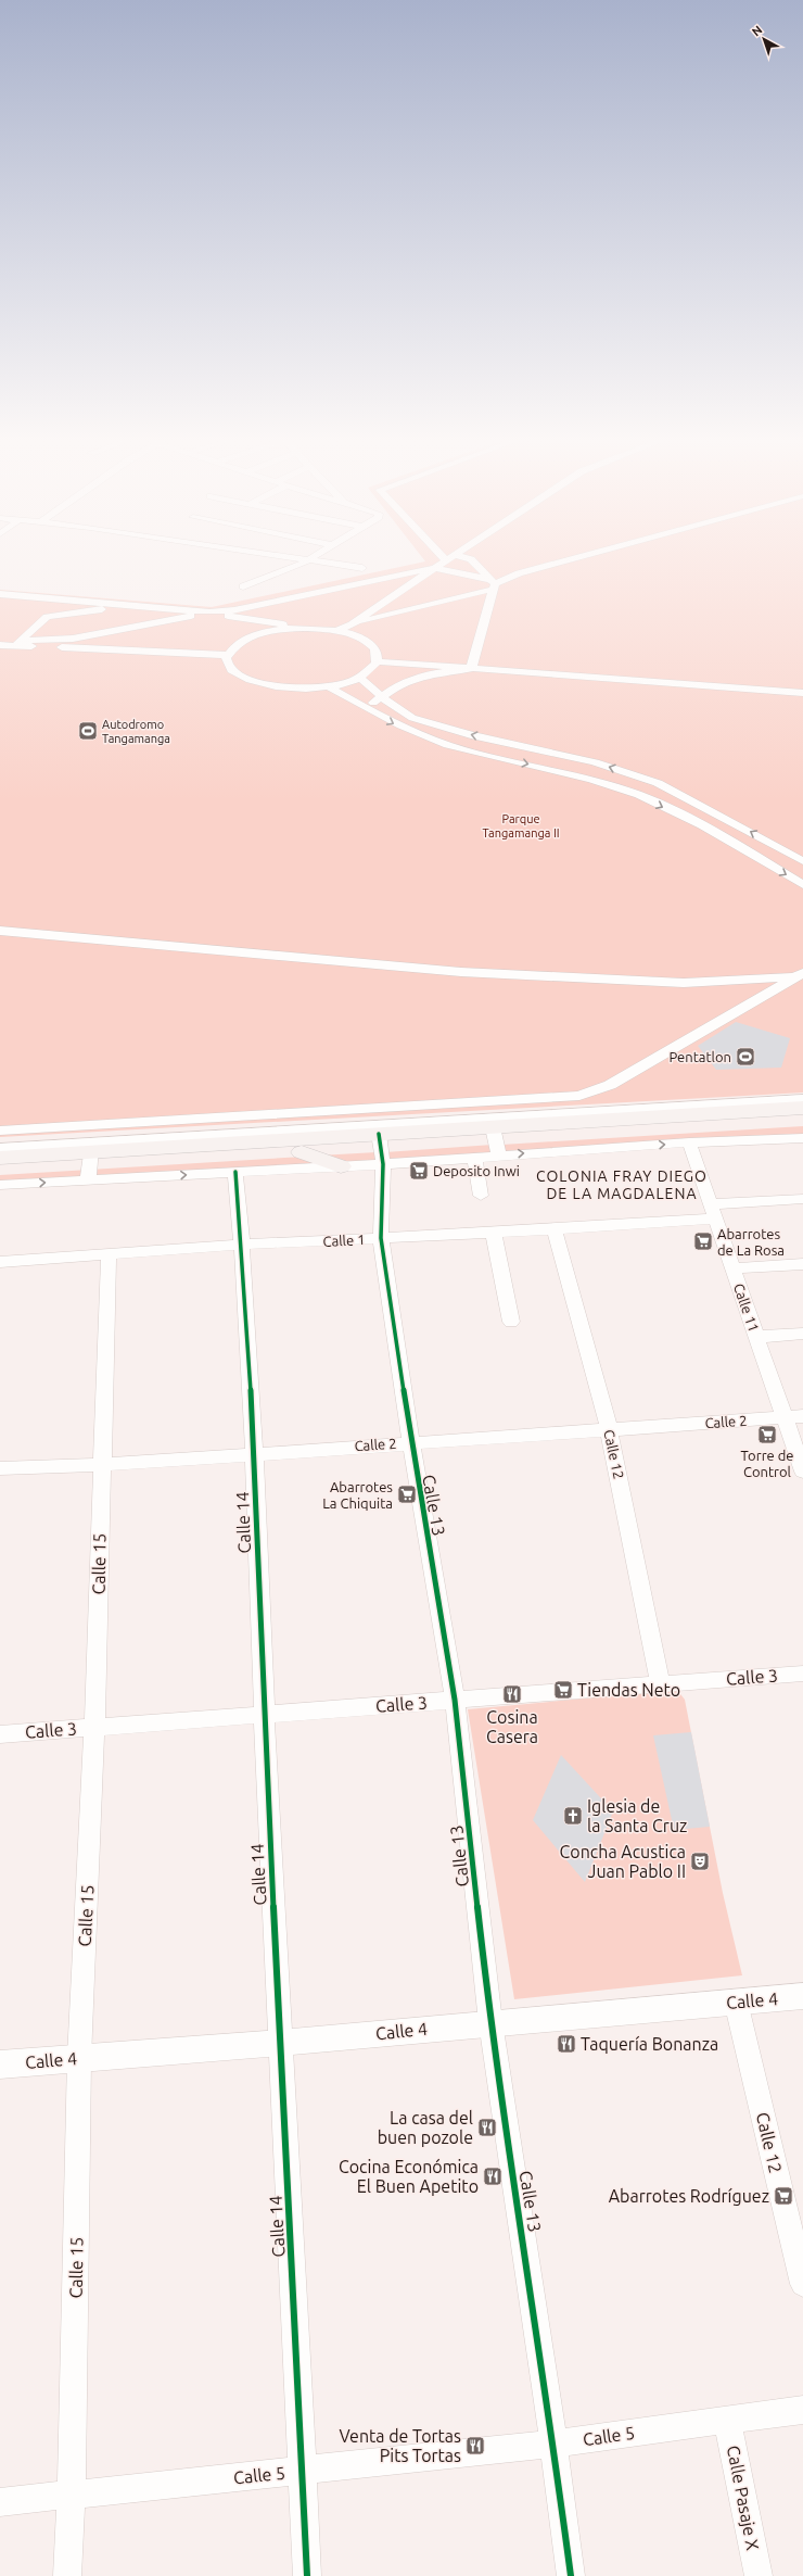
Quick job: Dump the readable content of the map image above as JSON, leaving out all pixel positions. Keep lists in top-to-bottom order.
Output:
{
  "streets": {
    "street": [
      "Calle 1",
      "Calle 11",
      "Calle 2",
      "Calle 12",
      "Calle 13",
      "Calle 14",
      "Calle 15",
      "Calle 3",
      "Calle 4",
      "Calle 5",
      "Calle Pasaje X"
    ]
  },
  "crossings": [
    ["Calle 1", "Calle 11"],
    ["Calle 1", "Calle 12"],
    ["Calle 1", "Calle 13"],
    ["Calle 1", "Calle 14"],
    ["Calle 1", "Calle 15"],
    ["Calle 11", "Calle 2"],
    ["Calle 2", "Calle 12"],
    ["Calle 2", "Calle 13"],
    ["Calle 2", "Calle 14"],
    ["Calle 2", "Calle 15"],
    ["Calle 12", "Calle 3"],
    ["Calle 12", "Calle 4"],
    ["Calle 13", "Calle 3"],
    ["Calle 13", "Calle 4"],
    ["Calle 13", "Calle 5"],
    ["Calle 14", "Calle 3"],
    ["Calle 14", "Calle 4"],
    ["Calle 14", "Calle 5"],
    ["Calle 15", "Calle 3"],
    ["Calle 15", "Calle 4"],
    ["Calle 15", "Calle 5"],
    ["Calle 5", "Calle Pasaje X"]
  ],
  "districts": ["COLONIA FRAY DIEGO DE LA MAGDALENA"],
  "parks": ["Parque Tangamanga II"],
  "places": {
    "sports": ["Autodromo Tangamanga", "Pentatlon"],
    "supermarket": [
      "Deposito Inwi",
      "Abarrotes de La Rosa",
      "Torre de Control",
      "Abarrotes La Chiquita",
      "Tiendas Neto",
      "Abarrotes Rodríguez"
    ],
    "restaurant": [
      "Cosina Casera",
      "Taquería Bonanza",
      "La casa del buen pozole",
      "Cocina Económica El Buen Apetito",
      "Venta de Tortas Pits Tortas"
    ],
    "church": ["Iglesia de la Santa Cruz"],
    "theatre": ["Concha Acustica Juan Pablo II"]
  },
  "north": "top left"
}
